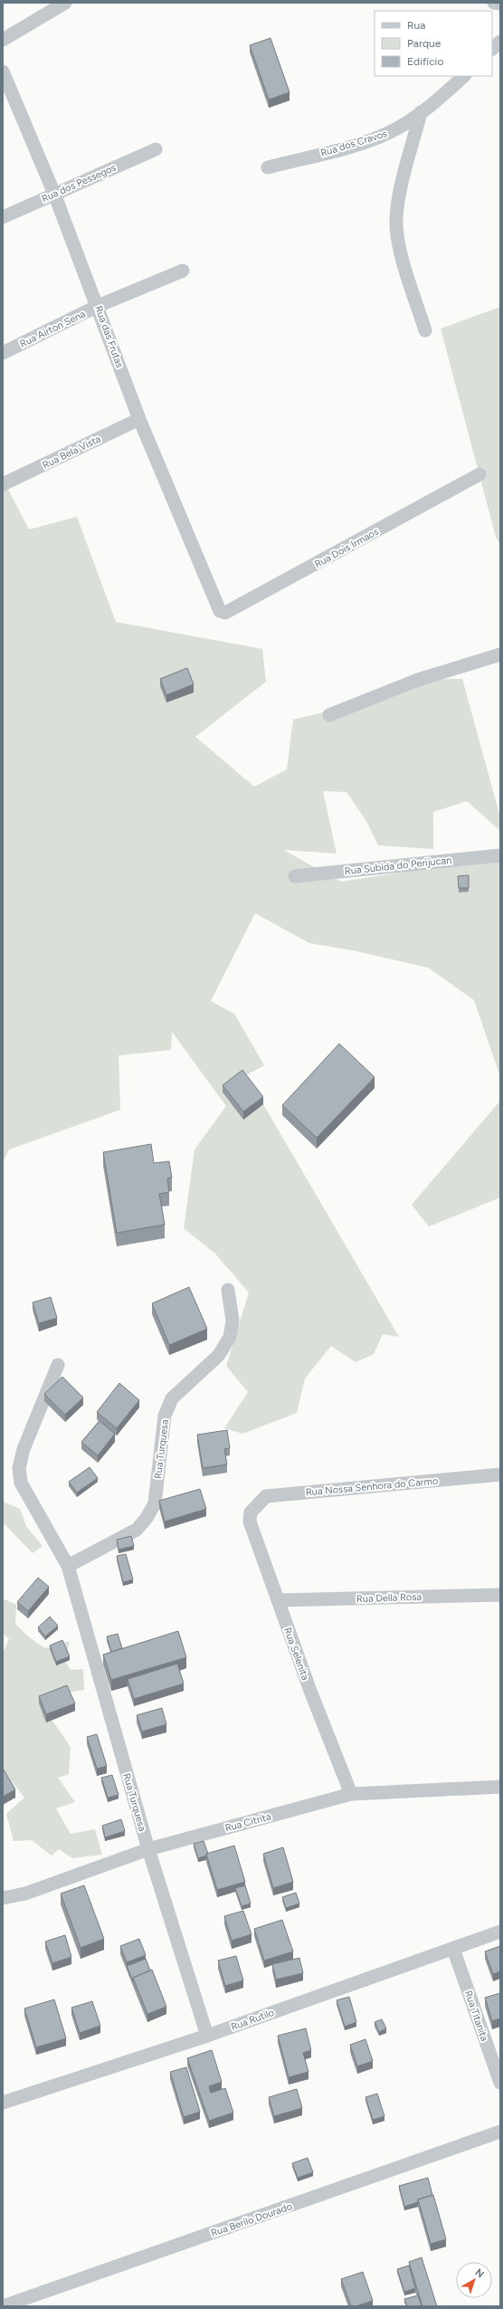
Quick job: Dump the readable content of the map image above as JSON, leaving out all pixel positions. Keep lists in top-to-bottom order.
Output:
{
  "streets": {
    "street": [
      "Rua dos Cravos",
      "Rua dos Pessegos",
      "Rua Airton Sena",
      "Rua das Frutas",
      "Rua Bela Vista",
      "Rua Dois Irmaos",
      "Rua Subida do Perijucan",
      "Rua Turquesa",
      "Rua Nossa Senhora do Carmo",
      "Rua Della Rosa",
      "Rua Selenita",
      "Rua Citrita",
      "Rua Titanita",
      "Rua Rutilo",
      "Rua Berilo Dourado"
    ]
  },
  "crossings": [
    ["Rua dos Pessegos", "Rua das Frutas"],
    ["Rua Airton Sena", "Rua das Frutas"],
    ["Rua das Frutas", "Rua Bela Vista"],
    ["Rua das Frutas", "Rua Dois Irmaos"],
    ["Rua Turquesa", "Rua Citrita"],
    ["Rua Turquesa", "Rua Rutilo"],
    ["Rua Nossa Senhora do Carmo", "Rua Selenita"],
    ["Rua Della Rosa", "Rua Selenita"],
    ["Rua Selenita", "Rua Citrita"],
    ["Rua Titanita", "Rua Rutilo"]
  ],
  "legend": ["Rua", "Parque", "Edifício"],
  "north": "top right"
}
